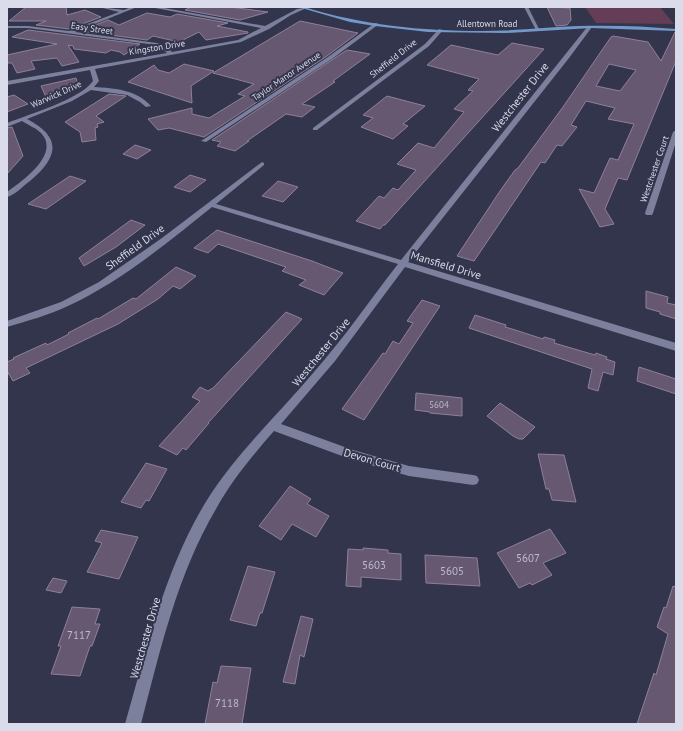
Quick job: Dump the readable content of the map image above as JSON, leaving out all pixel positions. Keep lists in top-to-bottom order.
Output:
{
  "streets": {
    "main road": ["Allentown Road"],
    "street": [
      "Easy Street",
      "Kingston Drive",
      "Sheffield Drive",
      "Taylor Manor Avenue",
      "Warwick Drive",
      "Westchester Drive",
      "Westchester Court",
      "Mansfield Drive",
      "Devon Court"
    ]
  },
  "crossings": [
    ["Allentown Road", "Kingston Drive"],
    ["Allentown Road", "Sheffield Drive"],
    ["Allentown Road", "Taylor Manor Avenue"],
    ["Allentown Road", "Westchester Drive"],
    ["Easy Street", "Kingston Drive"],
    ["Kingston Drive", "Warwick Drive"],
    ["Sheffield Drive", "Mansfield Drive"],
    ["Westchester Drive", "Mansfield Drive"],
    ["Westchester Drive", "Devon Court"]
  ],
  "house_numbers": [
    "5604",
    "5607",
    "5603",
    "5605",
    "7117",
    "7118"
  ]
}
